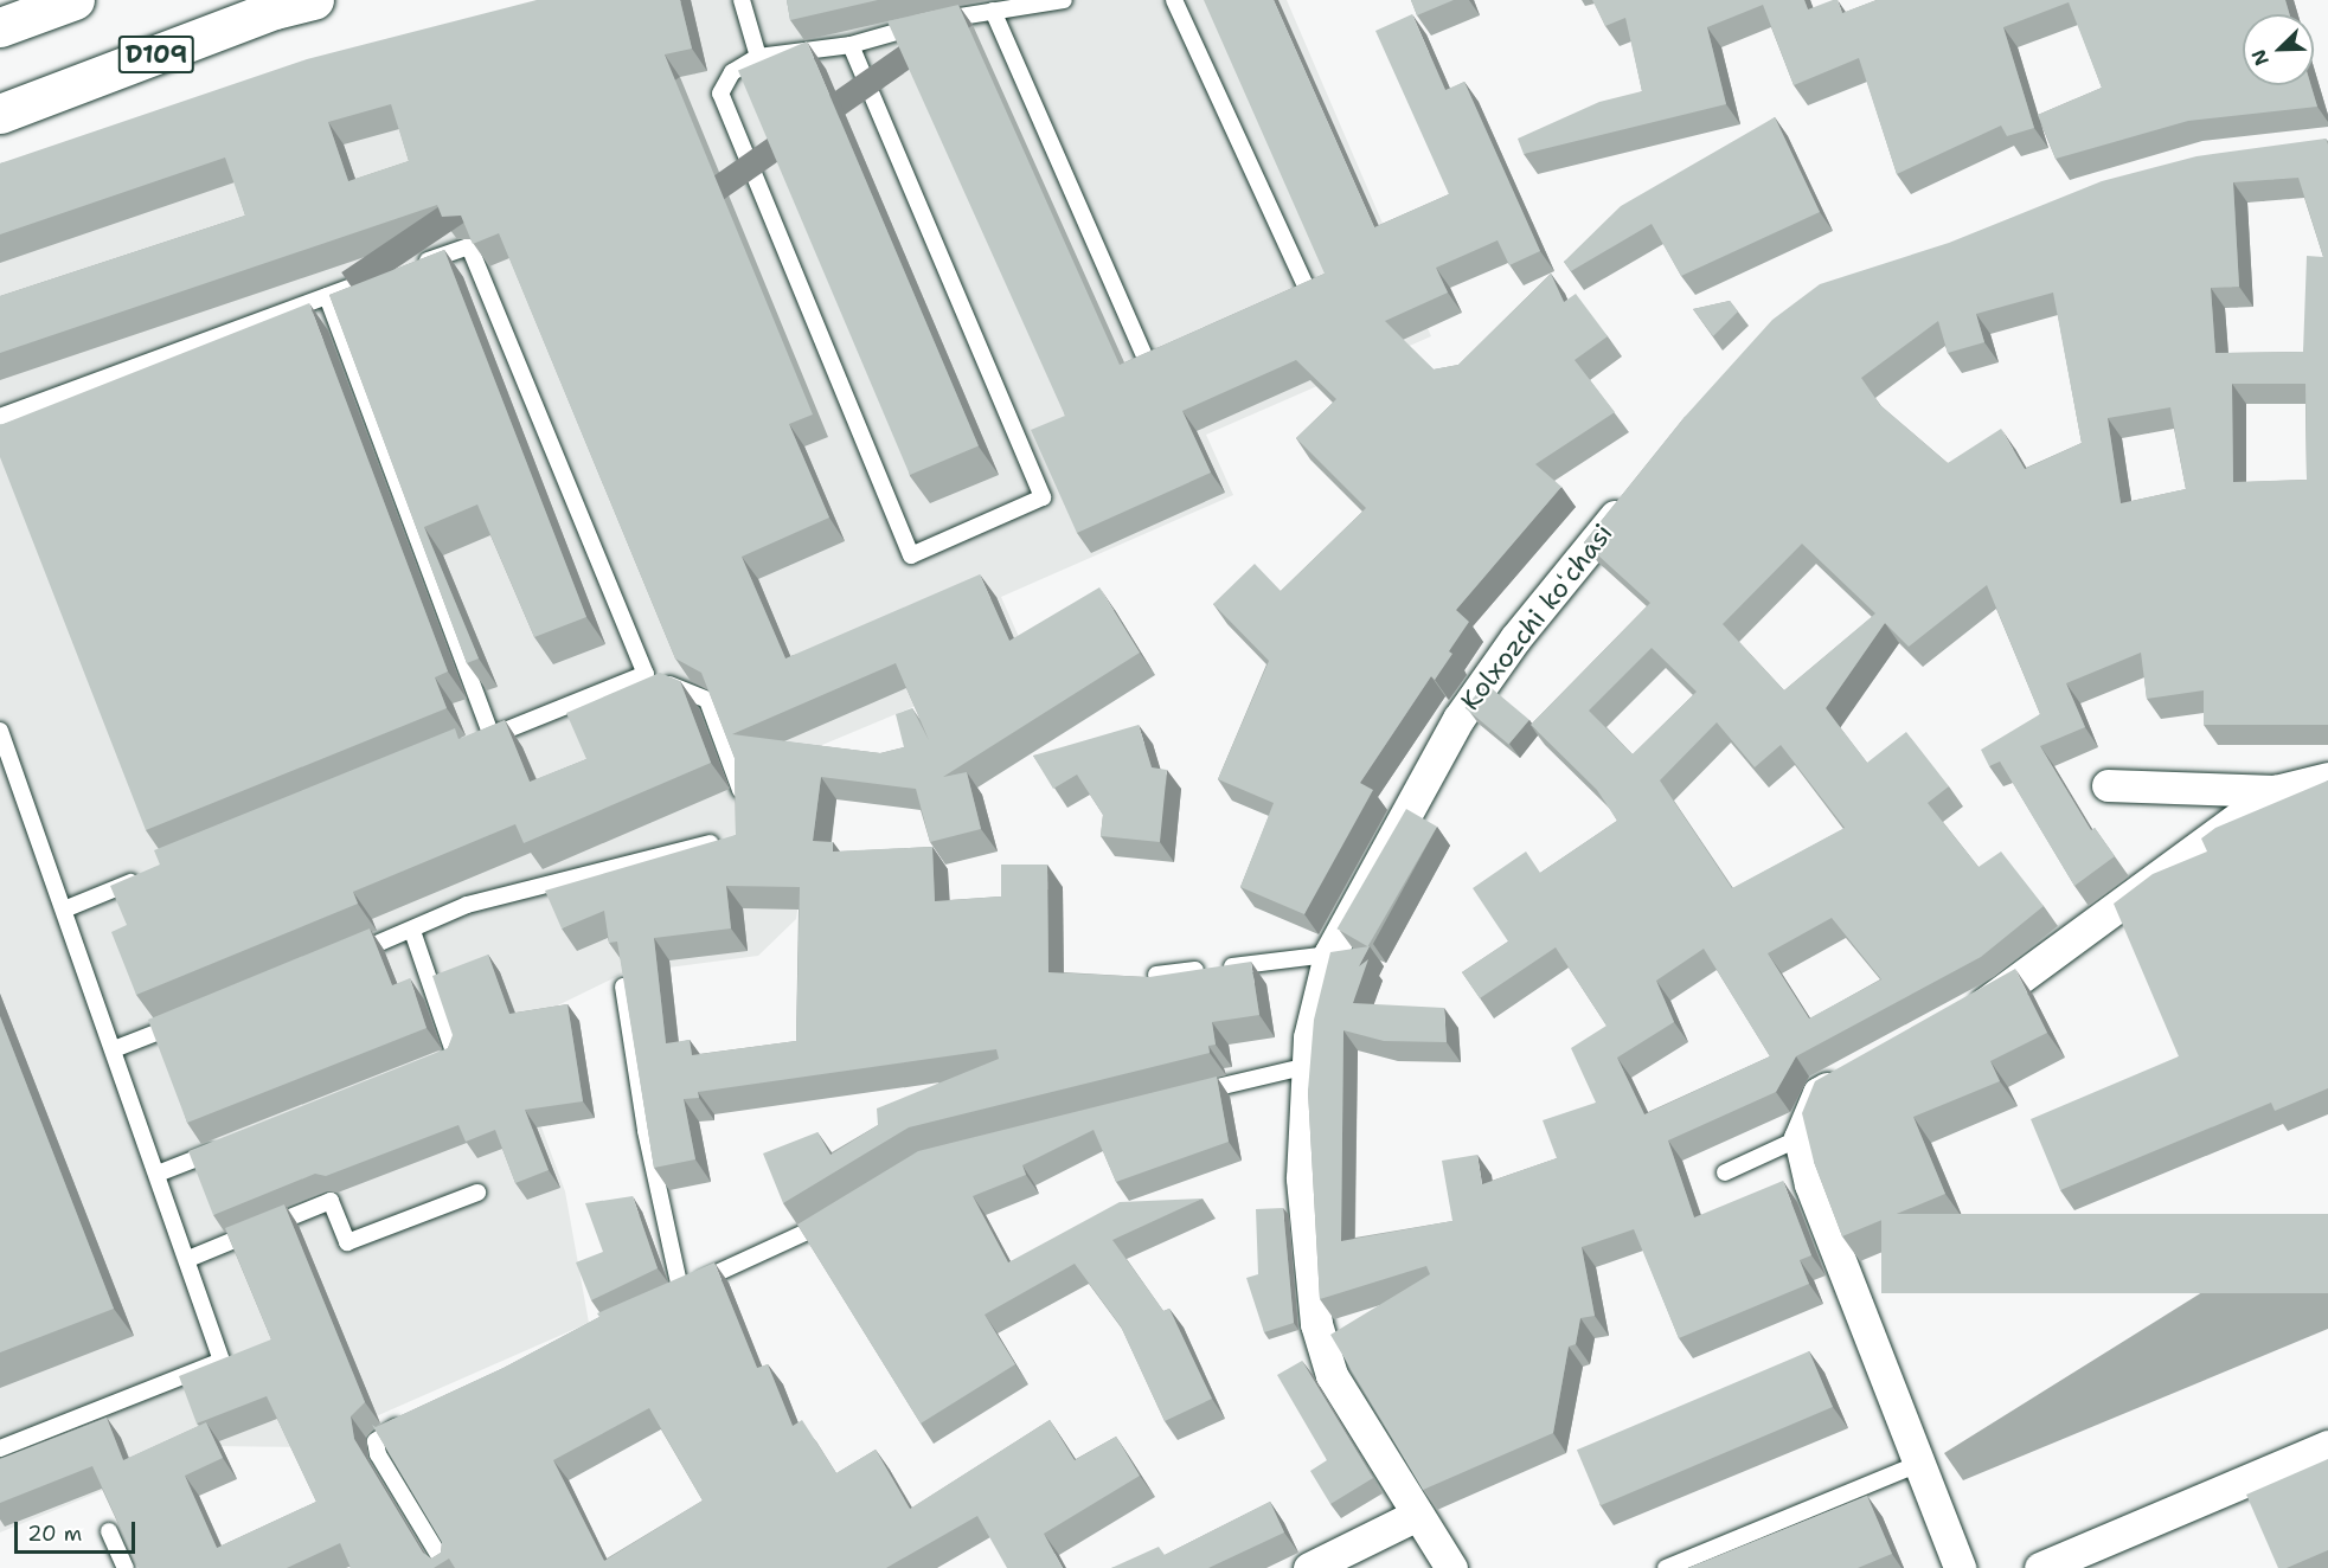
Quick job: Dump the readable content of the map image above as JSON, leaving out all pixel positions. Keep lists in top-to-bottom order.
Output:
{
  "streets": {
    "main road": ["D109"],
    "street": ["Kolxozchi koʻchasi"]
  },
  "scale_bar": "20 m",
  "north": "bottom left"
}
